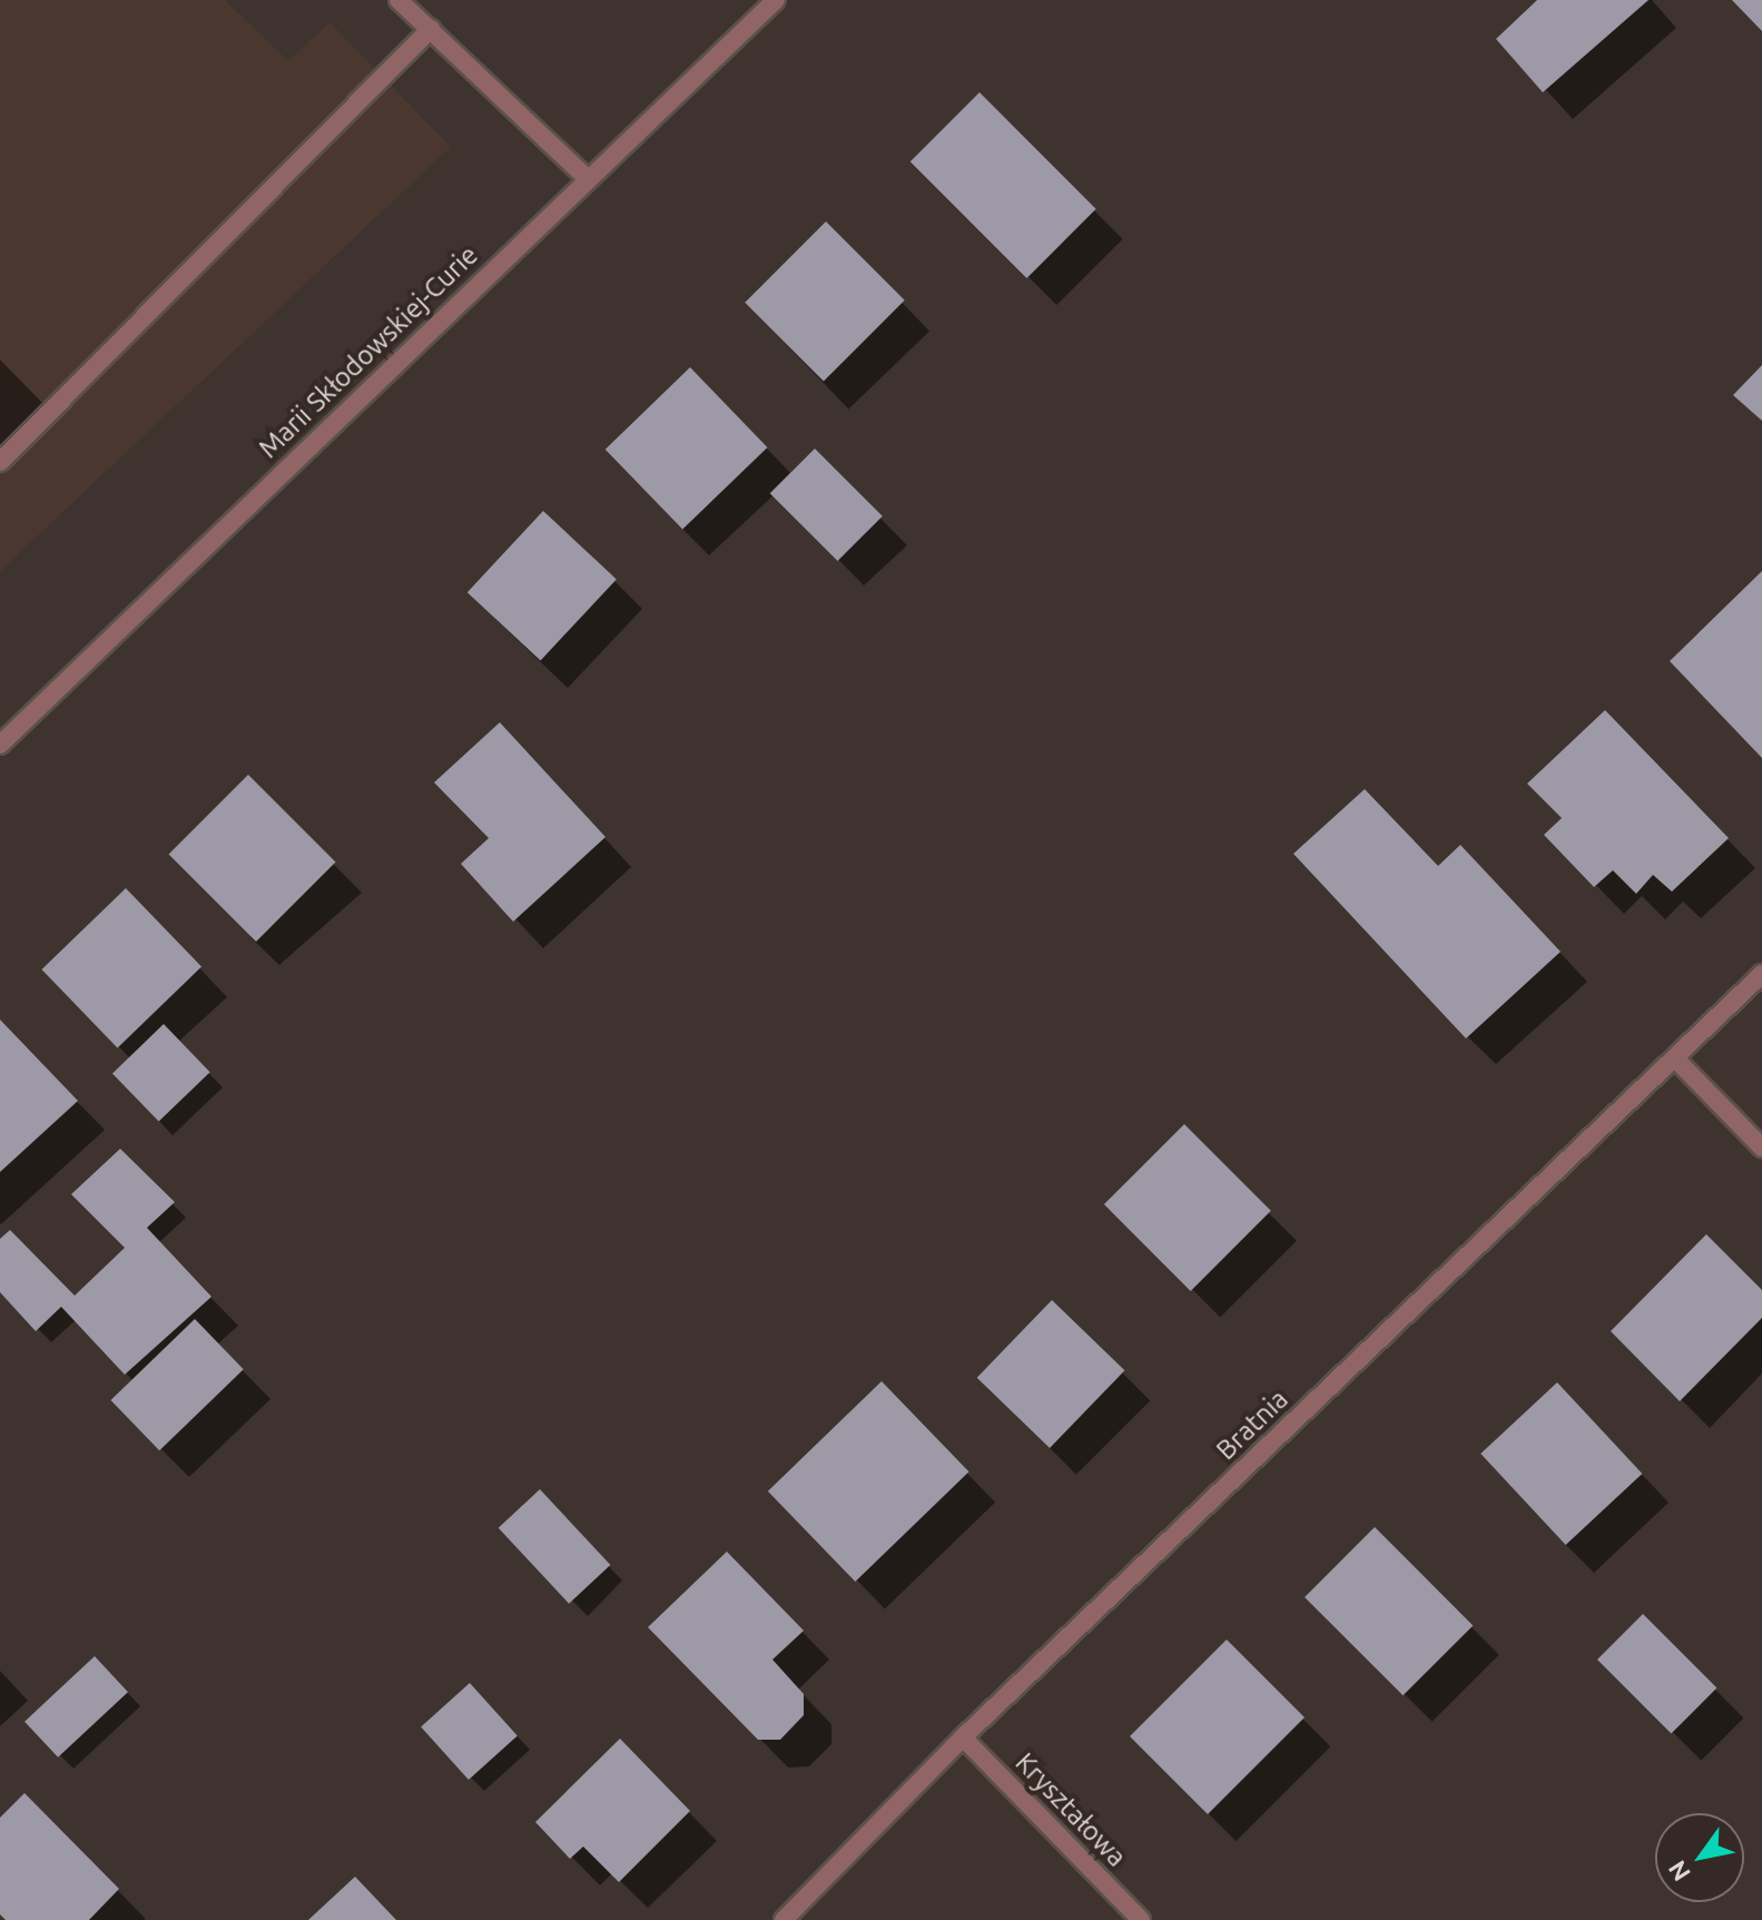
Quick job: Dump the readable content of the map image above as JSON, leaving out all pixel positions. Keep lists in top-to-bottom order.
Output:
{
  "streets": {
    "street": ["Marii Skłodowskiej-Curie", "Bratnia", "Kryształowa"]
  },
  "crossings": [
    ["Bratnia", "Kryształowa"]
  ],
  "north": "bottom left"
}
